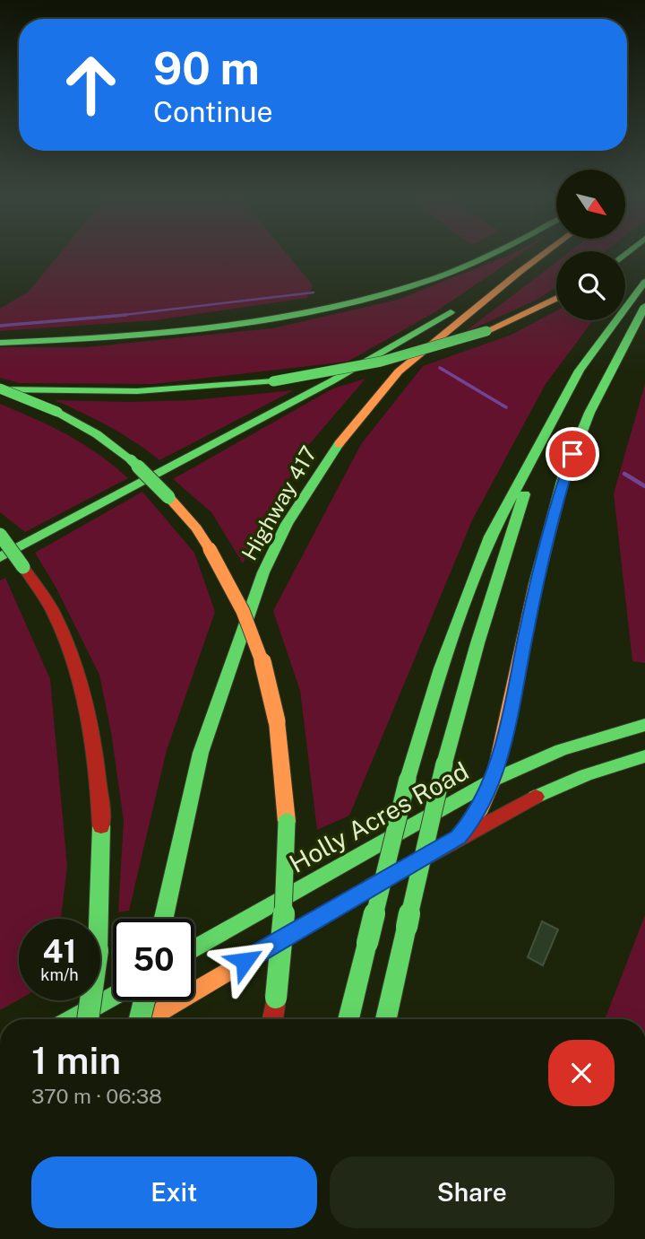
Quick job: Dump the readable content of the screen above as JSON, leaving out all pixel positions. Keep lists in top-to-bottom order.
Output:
{
  "streets": {
    "main road": ["Highway 417", "Holly Acres Road"]
  },
  "north": "bottom right",
  "page": {
    "turn": ["90 m", "Continue"],
    "speed": "41 km/h",
    "limit": "50",
    "heading": ["1 min", "370 m · 06:38"],
    "buttons": ["Exit", "Share"]
  }
}
